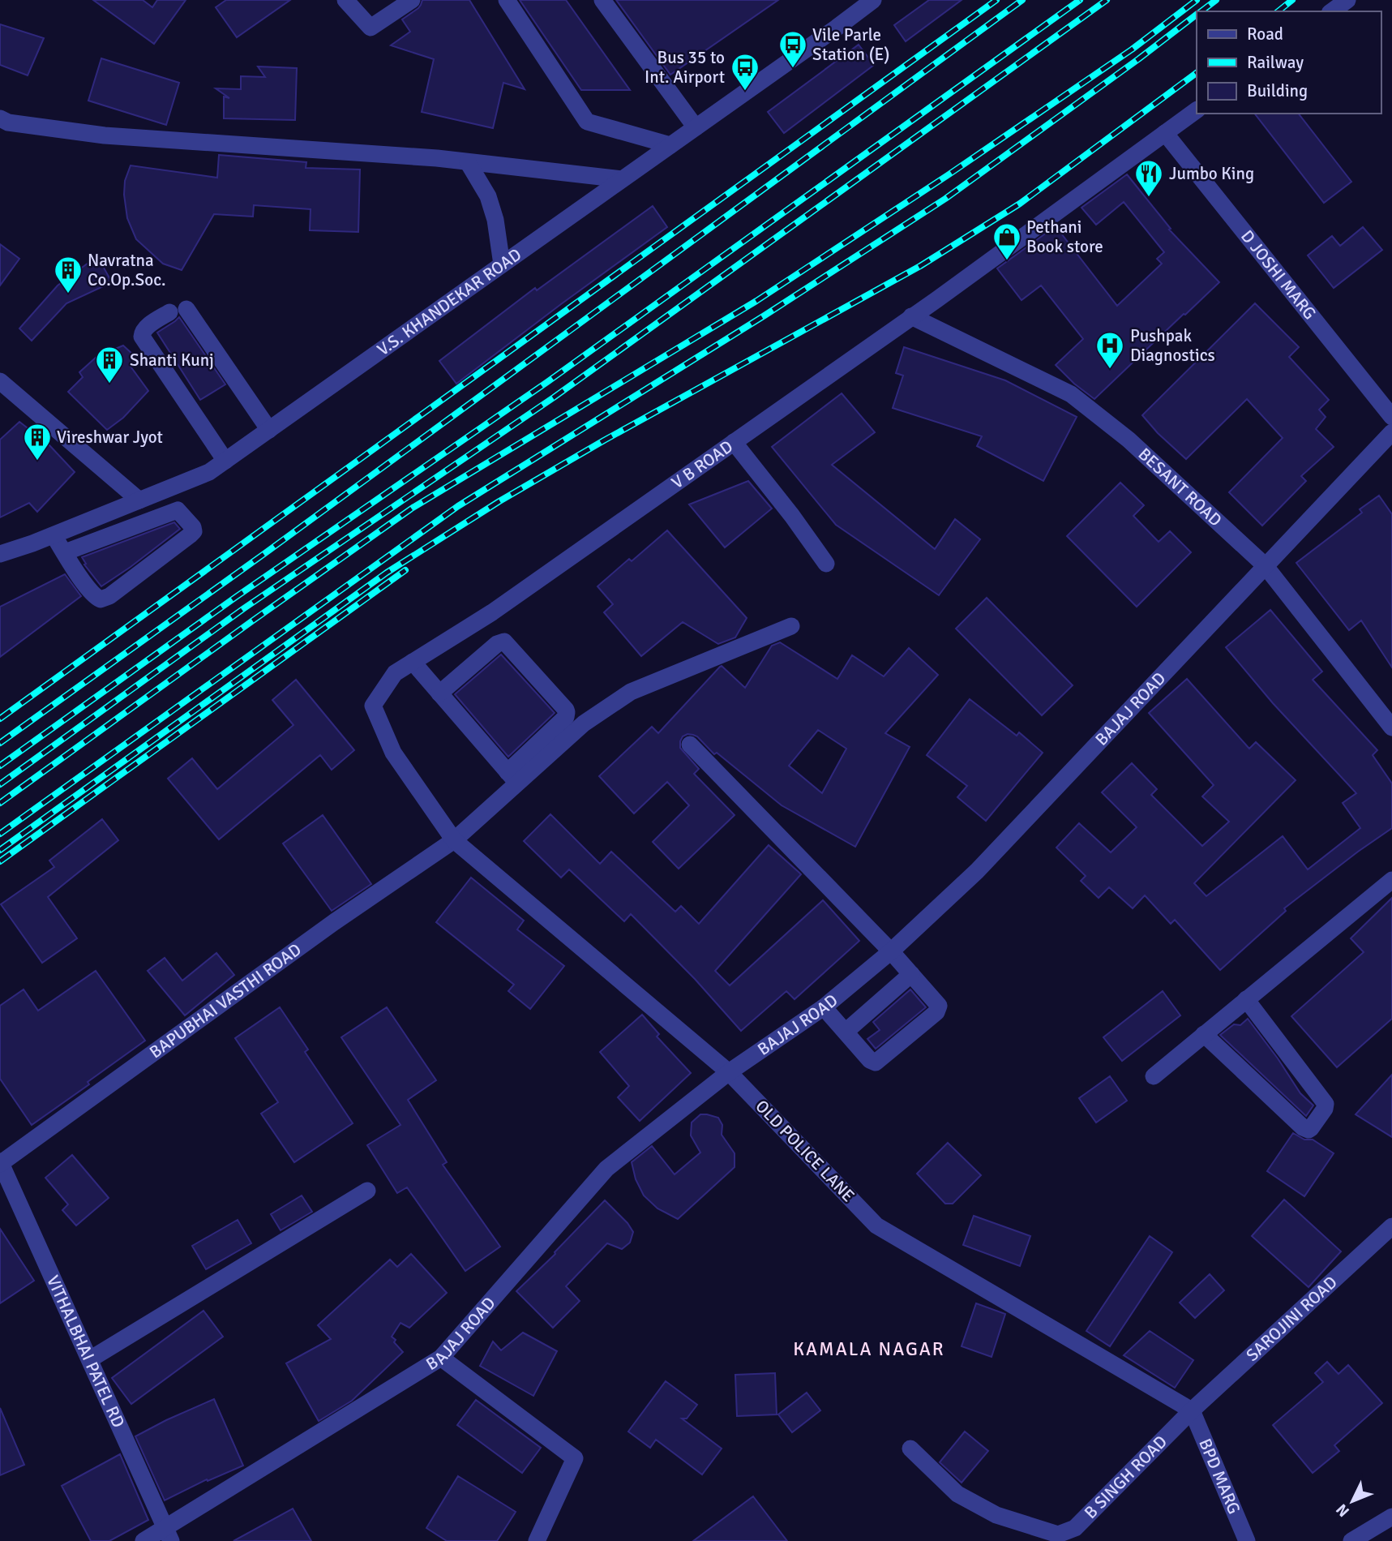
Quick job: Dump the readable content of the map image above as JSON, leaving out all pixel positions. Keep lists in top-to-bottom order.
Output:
{
  "streets": {
    "street": [
      "D JOSHI MARG",
      "V.S. KHANDEKAR ROAD",
      "V B ROAD",
      "BESANT ROAD",
      "BAJAJ ROAD",
      "BAPUBHAI VASTHI ROAD",
      "OLD POLICE LANE",
      "SAROJINI ROAD",
      "VITHALBHAI PATEL RD",
      "BPD MARG",
      "B SINGH ROAD"
    ]
  },
  "crossings": [
    ["D JOSHI MARG", "V B ROAD"],
    ["V B ROAD", "BESANT ROAD"],
    ["V B ROAD", "OLD POLICE LANE"],
    ["BESANT ROAD", "BAJAJ ROAD"],
    ["BAJAJ ROAD", "OLD POLICE LANE"],
    ["BAJAJ ROAD", "VITHALBHAI PATEL RD"],
    ["BAPUBHAI VASTHI ROAD", "OLD POLICE LANE"],
    ["BAPUBHAI VASTHI ROAD", "VITHALBHAI PATEL RD"],
    ["OLD POLICE LANE", "SAROJINI ROAD"],
    ["OLD POLICE LANE", "BPD MARG"],
    ["OLD POLICE LANE", "B SINGH ROAD"],
    ["SAROJINI ROAD", "BPD MARG"],
    ["SAROJINI ROAD", "B SINGH ROAD"],
    ["BPD MARG", "B SINGH ROAD"]
  ],
  "districts": ["KAMALA NAGAR"],
  "places": {
    "bus stop": ["Vile Parle Station (E)", "Bus 35 to Int. Airport"],
    "restaurant": ["Jumbo King"],
    "shop": ["Pethani Book store"],
    "building": ["Navratna Co.Op.Soc.", "Shanti Kunj", "Vireshwar Jyot"],
    "hospital": ["Pushpak Diagnostics"]
  },
  "legend": ["Road", "Railway", "Building"],
  "north": "bottom left"
}
